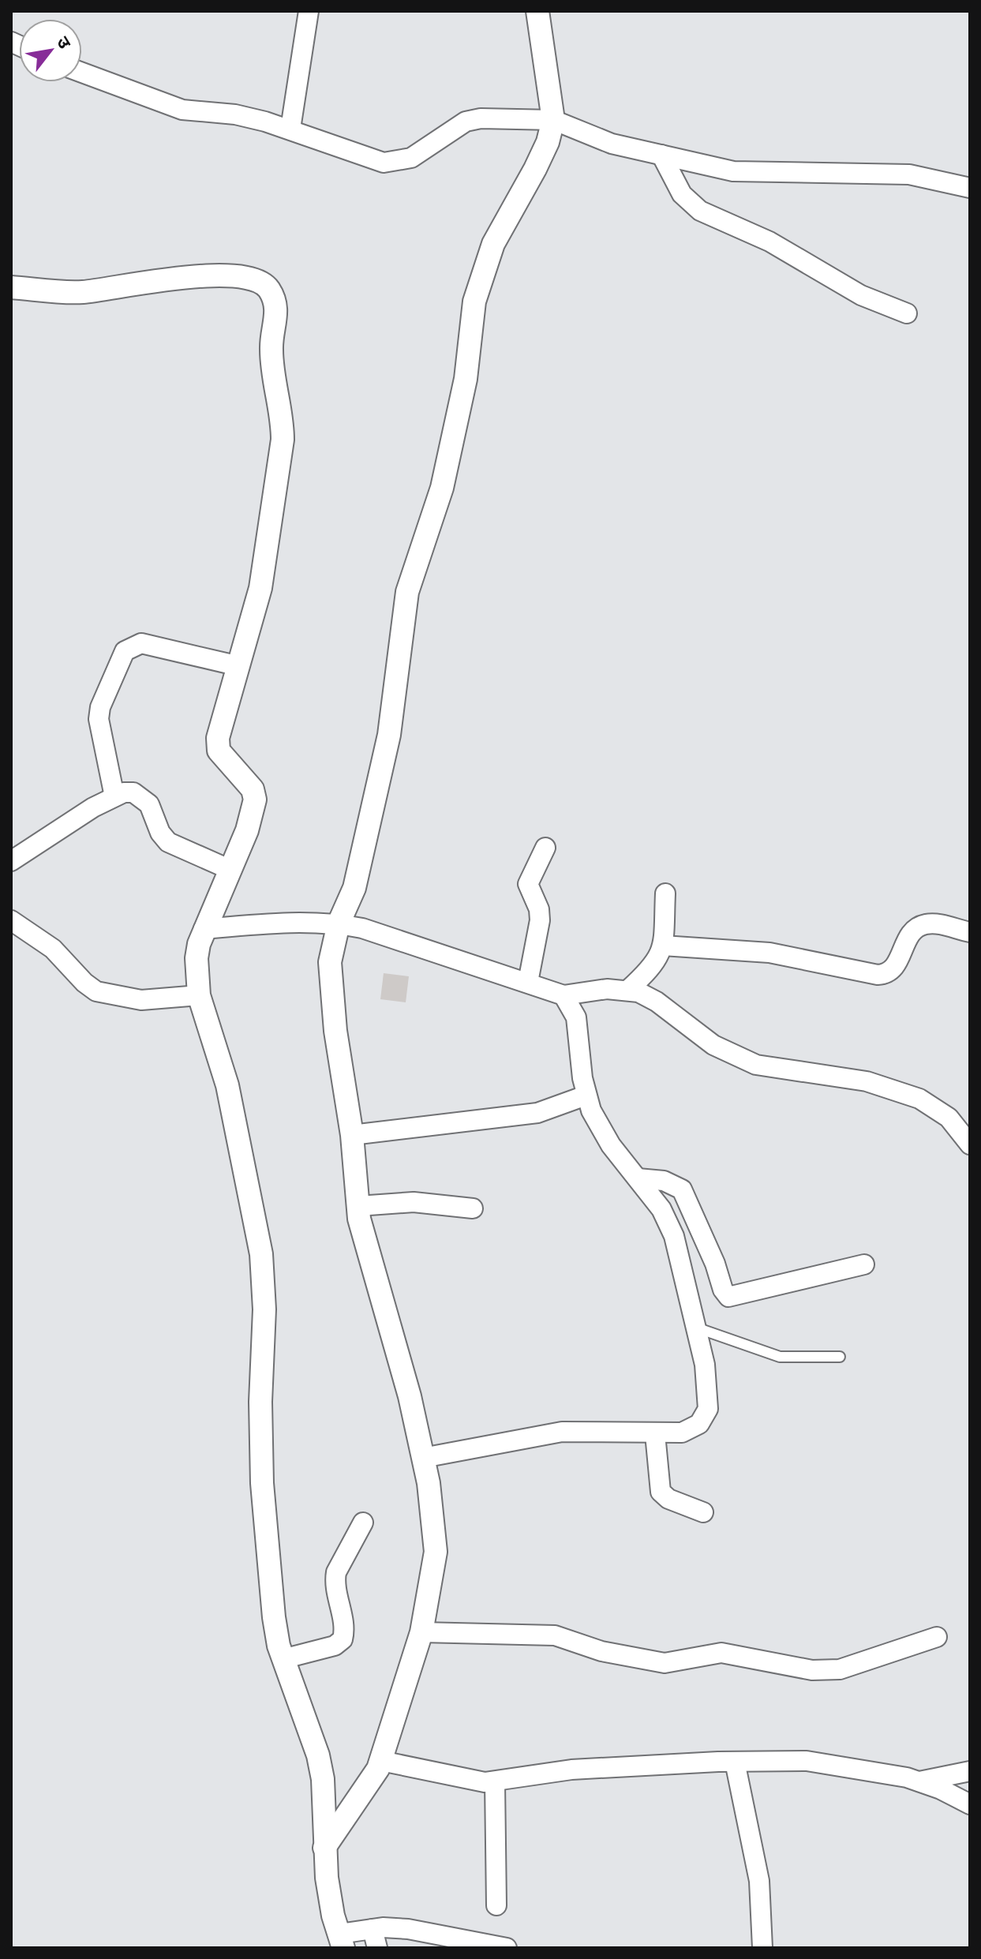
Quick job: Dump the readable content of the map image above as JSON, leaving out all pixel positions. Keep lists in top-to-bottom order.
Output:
{
  "north": "top right"
}
